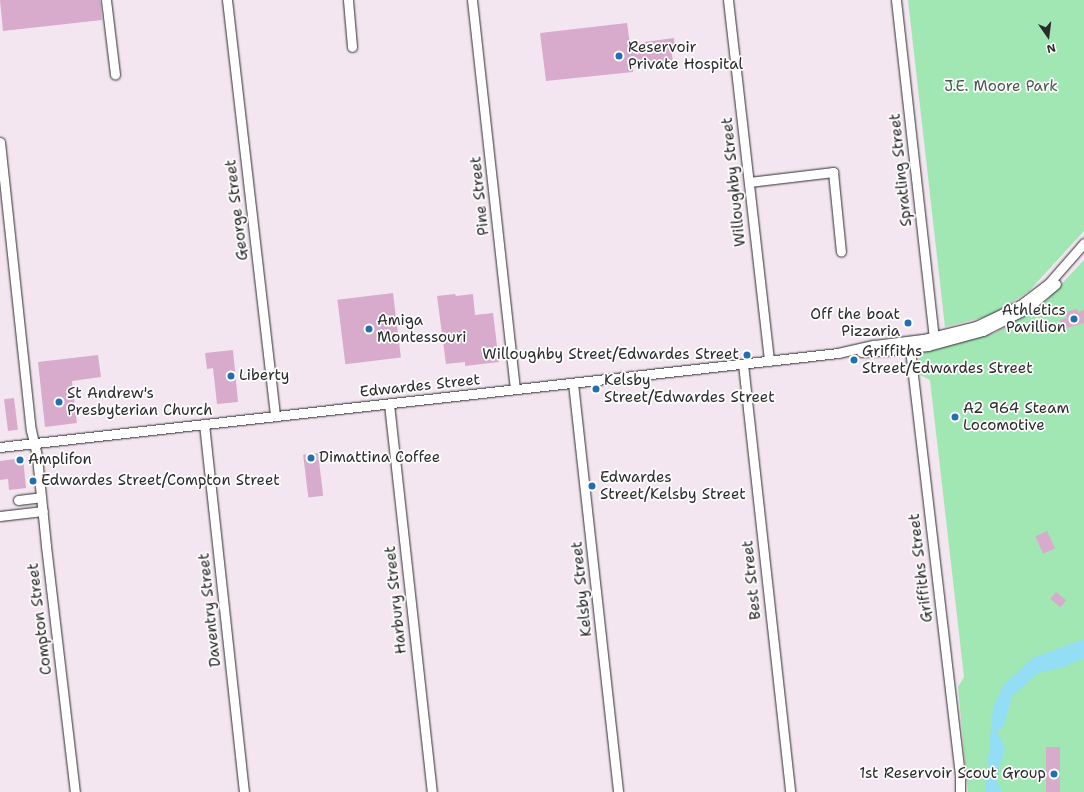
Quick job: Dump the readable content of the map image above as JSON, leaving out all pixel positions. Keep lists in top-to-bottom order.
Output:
{
  "streets": {
    "street": [
      "Spratling Street",
      "Willoughby Street",
      "Pine Street",
      "George Street",
      "Edwardes Street",
      "Griffiths Street",
      "Best Street",
      "Kelsby Street",
      "Harbury Street",
      "Daventry Street",
      "Compton Street"
    ]
  },
  "crossings": [
    ["Spratling Street", "Edwardes Street"],
    ["Willoughby Street", "Edwardes Street"],
    ["Pine Street", "Edwardes Street"],
    ["George Street", "Edwardes Street"],
    ["Edwardes Street", "Griffiths Street"],
    ["Edwardes Street", "Best Street"],
    ["Edwardes Street", "Kelsby Street"],
    ["Edwardes Street", "Harbury Street"],
    ["Edwardes Street", "Daventry Street"],
    ["Edwardes Street", "Compton Street"]
  ],
  "parks": ["J.E. Moore Park"],
  "places": [
    "Reservoir Private Hospital",
    "Athletics Pavillion",
    "Off the boat Pizzaria",
    "Amiga Montessouri",
    "Willoughby Street/Edwardes Street",
    "Griffiths Street/Edwardes Street",
    "Liberty",
    "Kelsby Street/Edwardes Street",
    "St Andrew's Presbyterian Church",
    "A2 964 Steam Locomotive",
    "Dimattina Coffee",
    "Amplifon",
    "Edwardes Street/Compton Street",
    "Edwardes Street/Kelsby Street",
    "1st Reservoir Scout Group"
  ],
  "north": "bottom"
}
